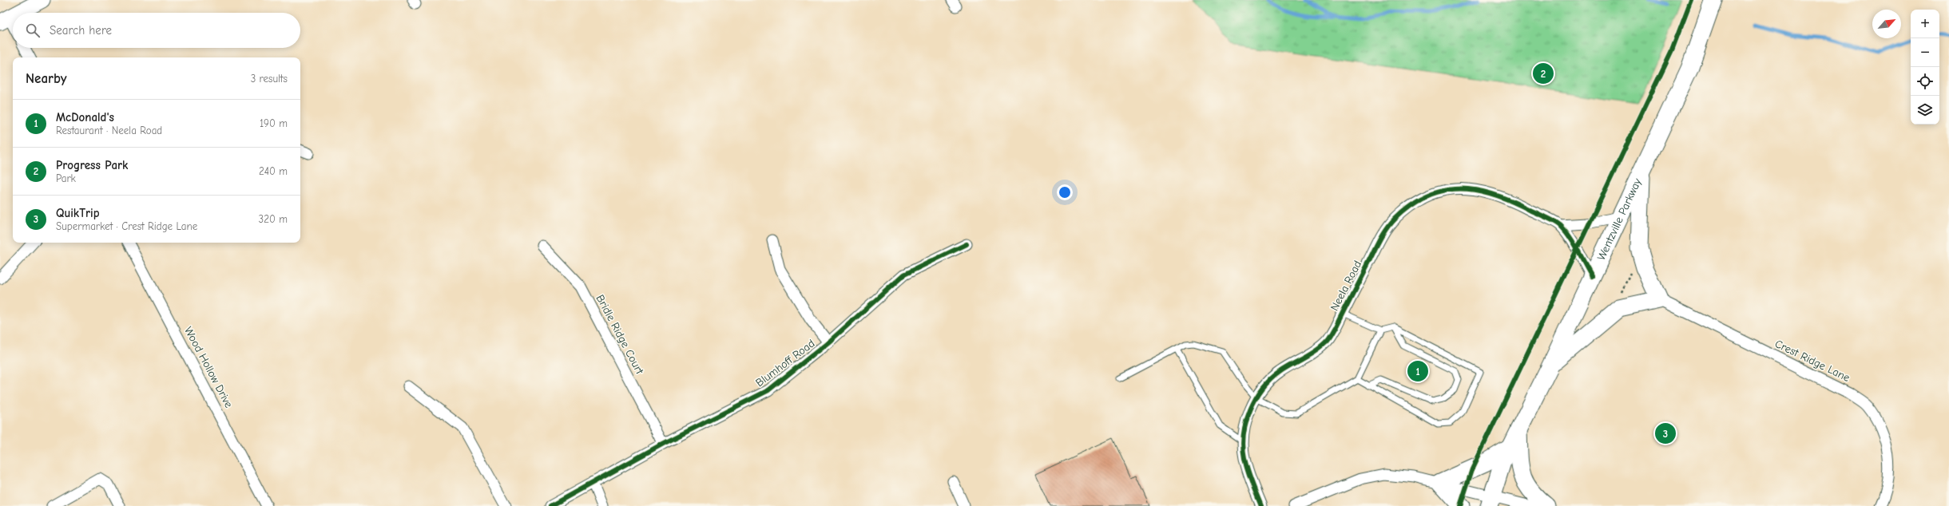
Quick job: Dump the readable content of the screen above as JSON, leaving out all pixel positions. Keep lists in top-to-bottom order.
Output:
{
  "streets": {
    "main road": ["Wentzville Parkway"],
    "street": [
      "Neela Road",
      "Bridle Ridge Court",
      "Crest Ridge Lane",
      "Blumhoff Road",
      "Wood Hollow Drive"
    ]
  },
  "crossings": [
    ["Bridle Ridge Court", "Blumhoff Road"]
  ],
  "north": "top right",
  "page": {
    "map_buttons": ["+", "−"],
    "search": "Search here",
    "heading": ["Nearby", "3 results"],
    "pins": ["2", "1", "3"],
    "list": [
      {
        "mark": "1",
        "name": "McDonald's",
        "note": "Restaurant · Neela Road",
        "value": "190 m"
      },
      {
        "mark": "2",
        "name": "Progress Park",
        "note": "Park",
        "value": "240 m"
      },
      {
        "mark": "3",
        "name": "QuikTrip",
        "note": "Supermarket · Crest Ridge Lane",
        "value": "320 m"
      }
    ]
  }
}
